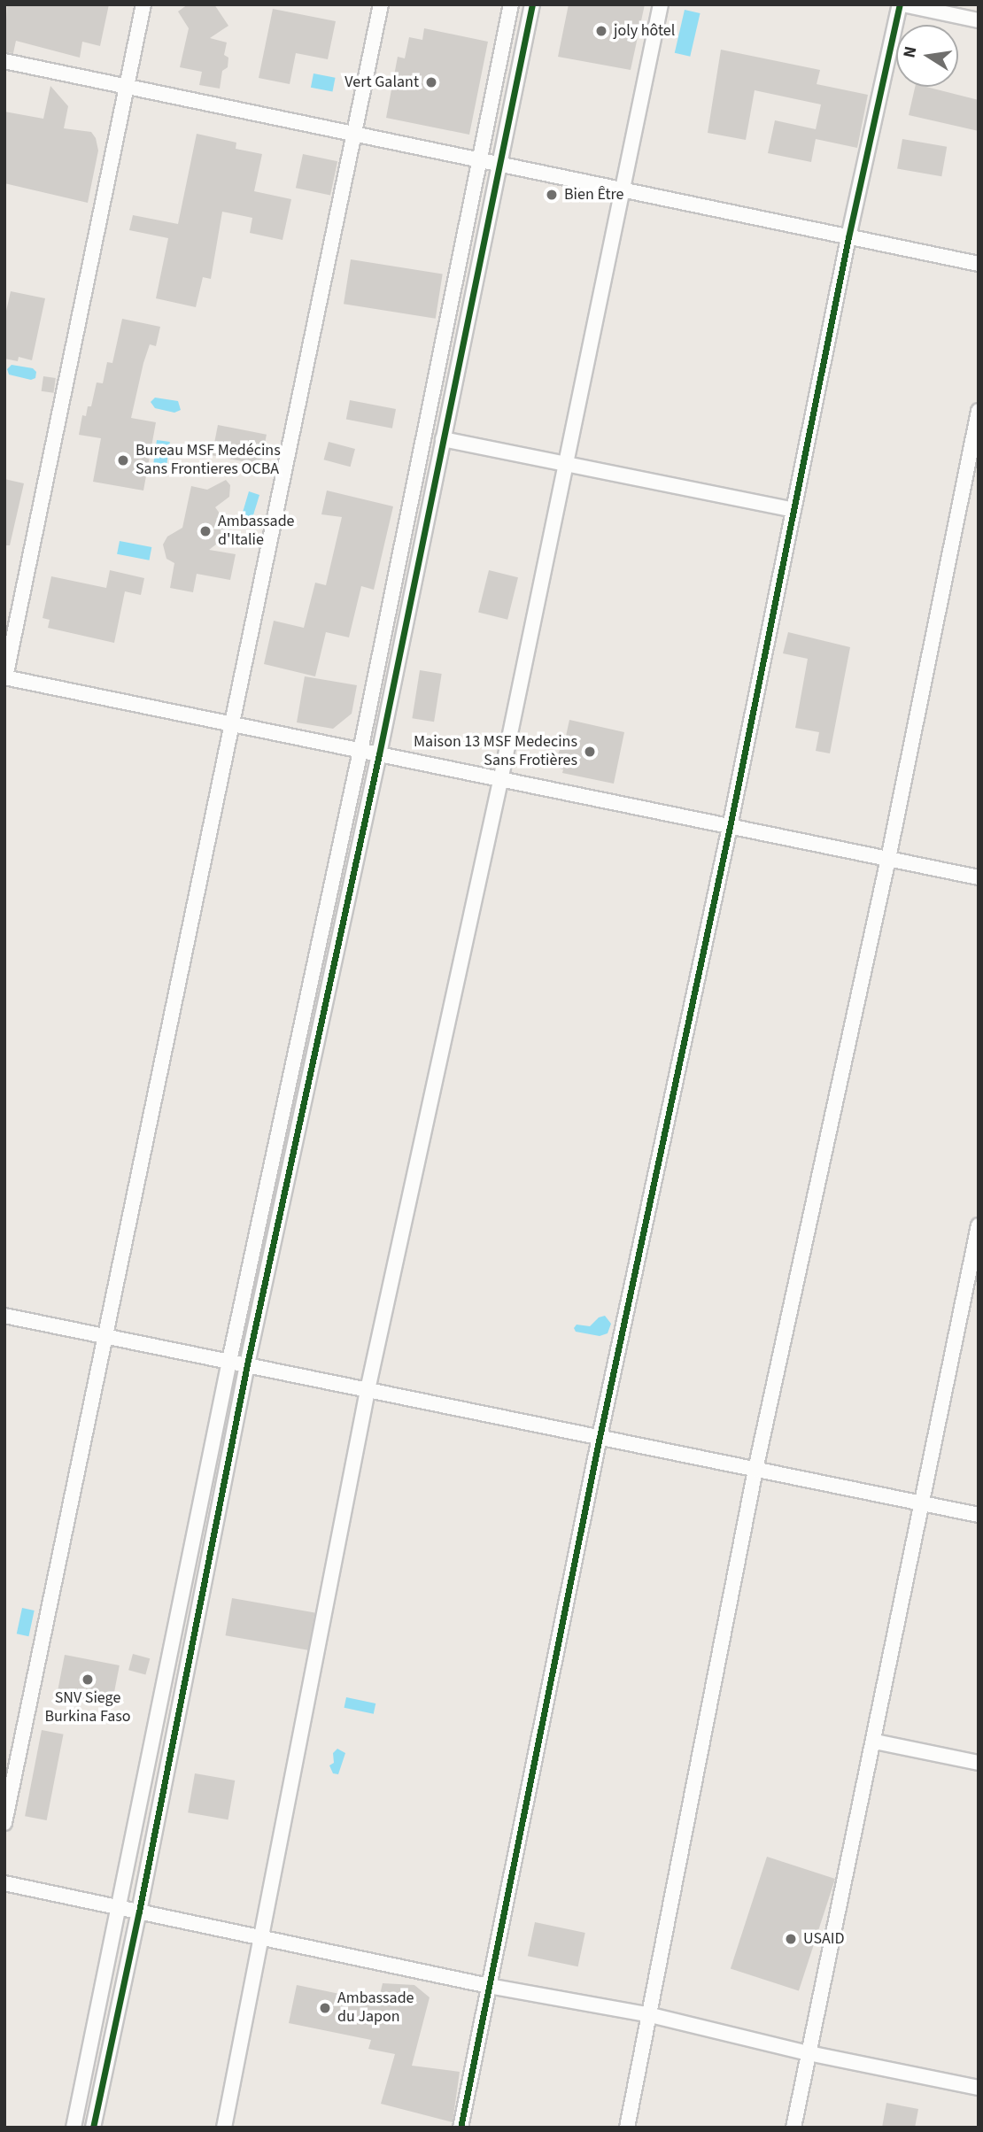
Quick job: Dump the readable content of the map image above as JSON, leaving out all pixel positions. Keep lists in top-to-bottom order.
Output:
{
  "places": [
    "joly hôtel",
    "Vert Galant",
    "Bien Être",
    "Bureau MSF Medécins Sans Frontieres OCBA",
    "Ambassade d'Italie",
    "Maison 13 MSF Medecins Sans Frotières",
    "SNV Siege Burkina Faso",
    "USAID",
    "Ambassade du Japon"
  ],
  "north": "left"
}
